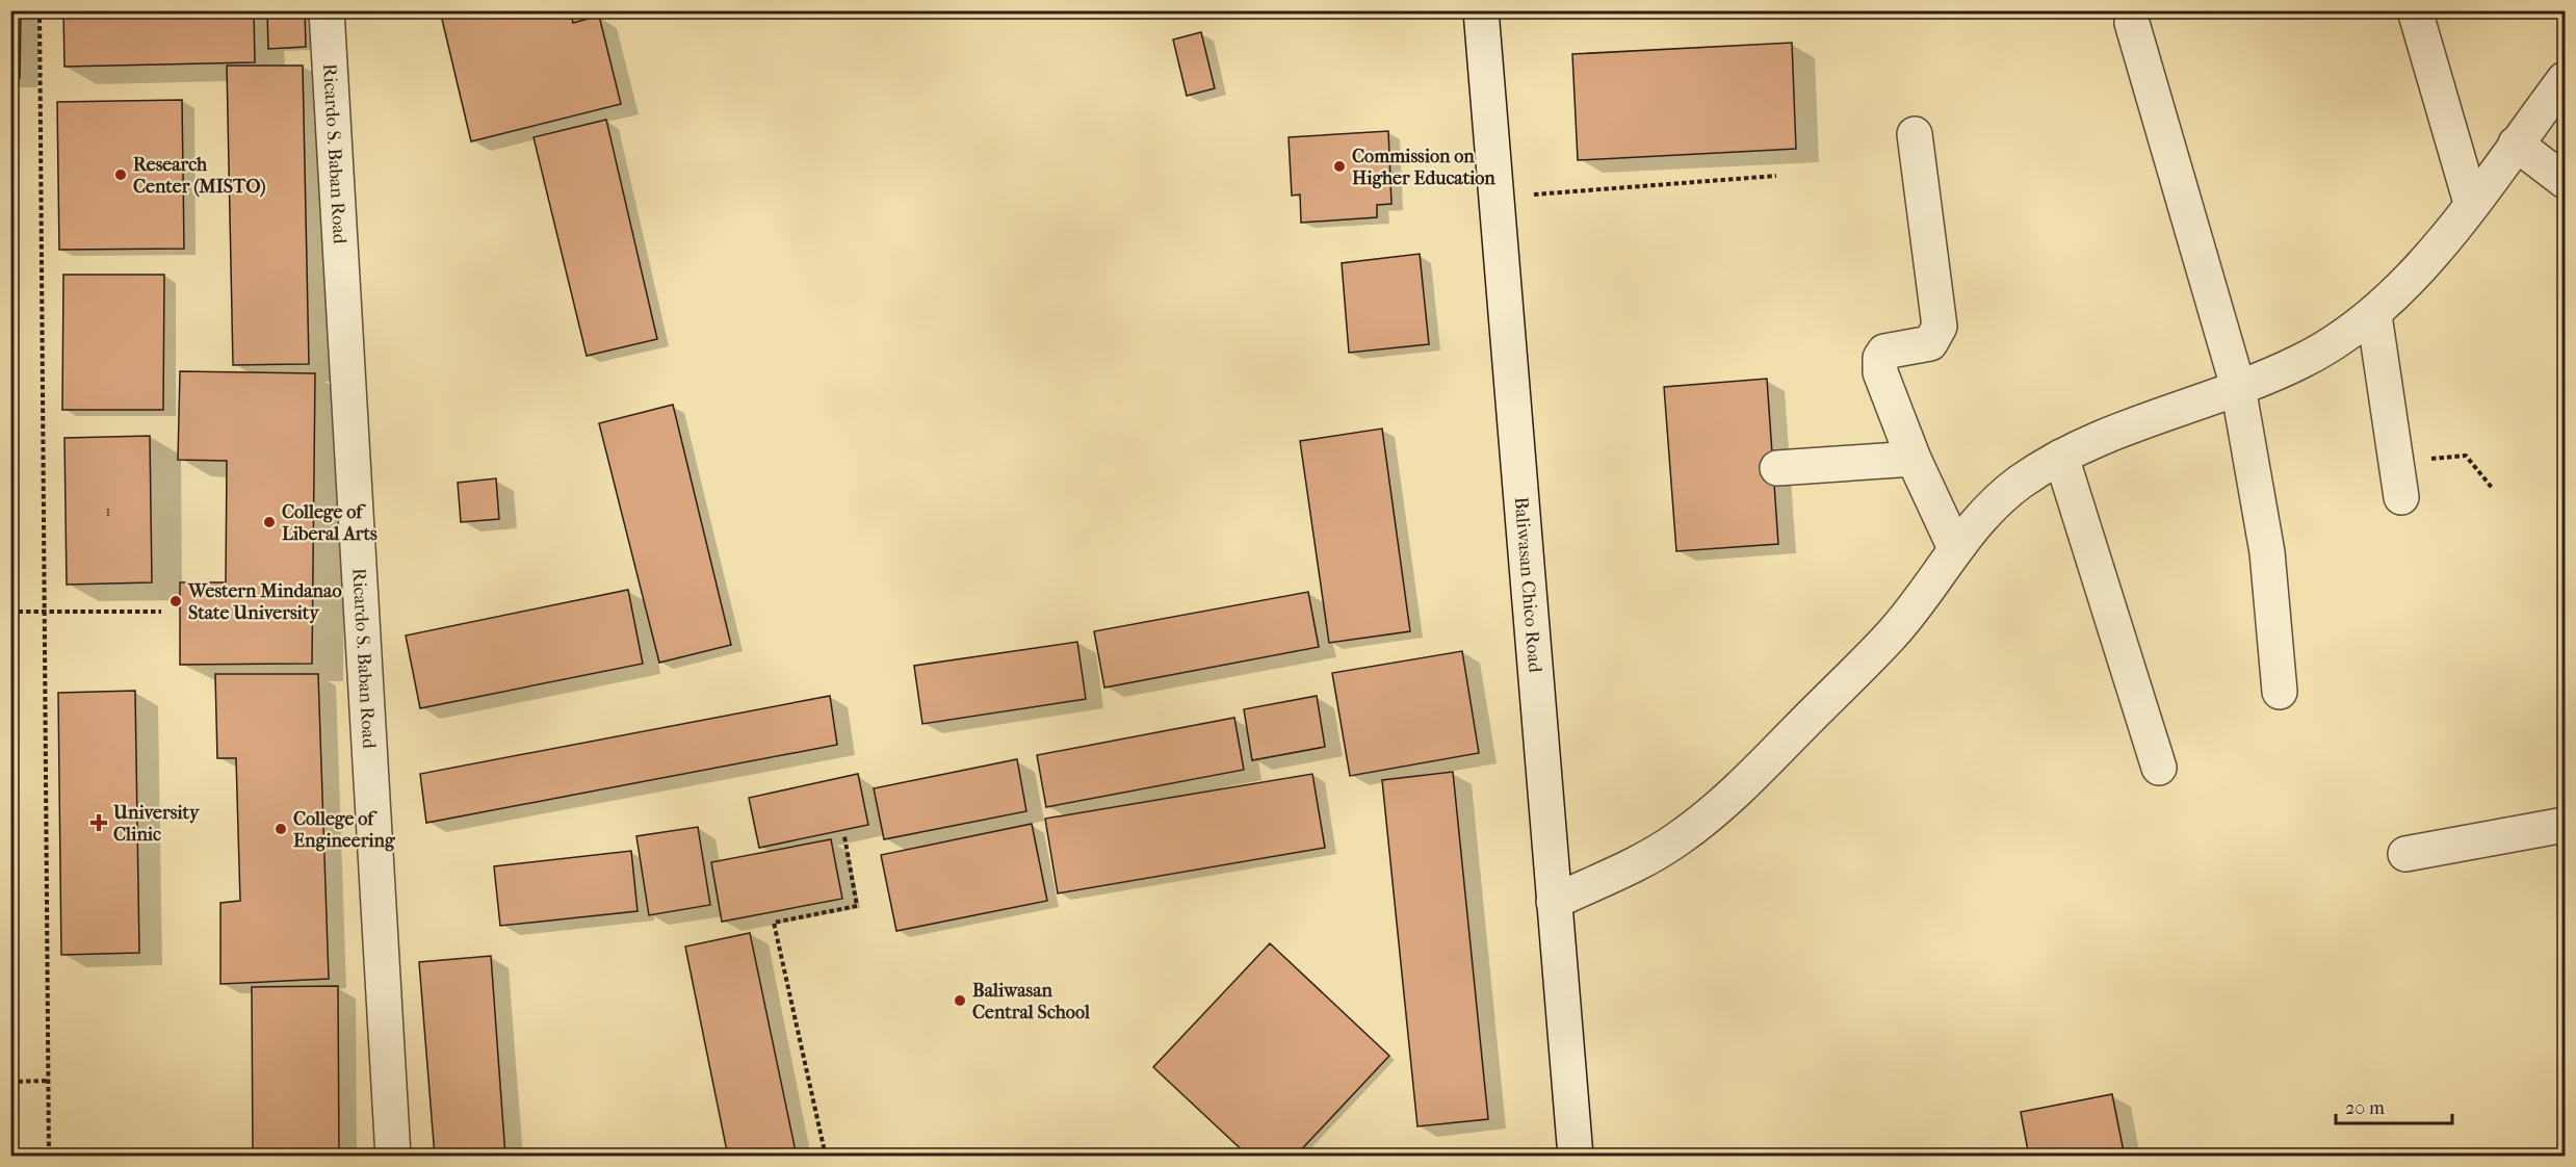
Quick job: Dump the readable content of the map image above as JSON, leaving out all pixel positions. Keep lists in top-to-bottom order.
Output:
{
  "streets": {
    "street": ["Ricardo S. Baban Road", "Baliwasan Chico Road"]
  },
  "places": {
    "other": [
      "Commission on Higher Education",
      "Research Center (MISTO)",
      "College of Liberal Arts",
      "Western Mindanao State University",
      "College of Engineering",
      "Baliwasan Central School"
    ],
    "health": ["University Clinic"]
  },
  "house_numbers": ["1"],
  "scale_bar": "20 m"
}
